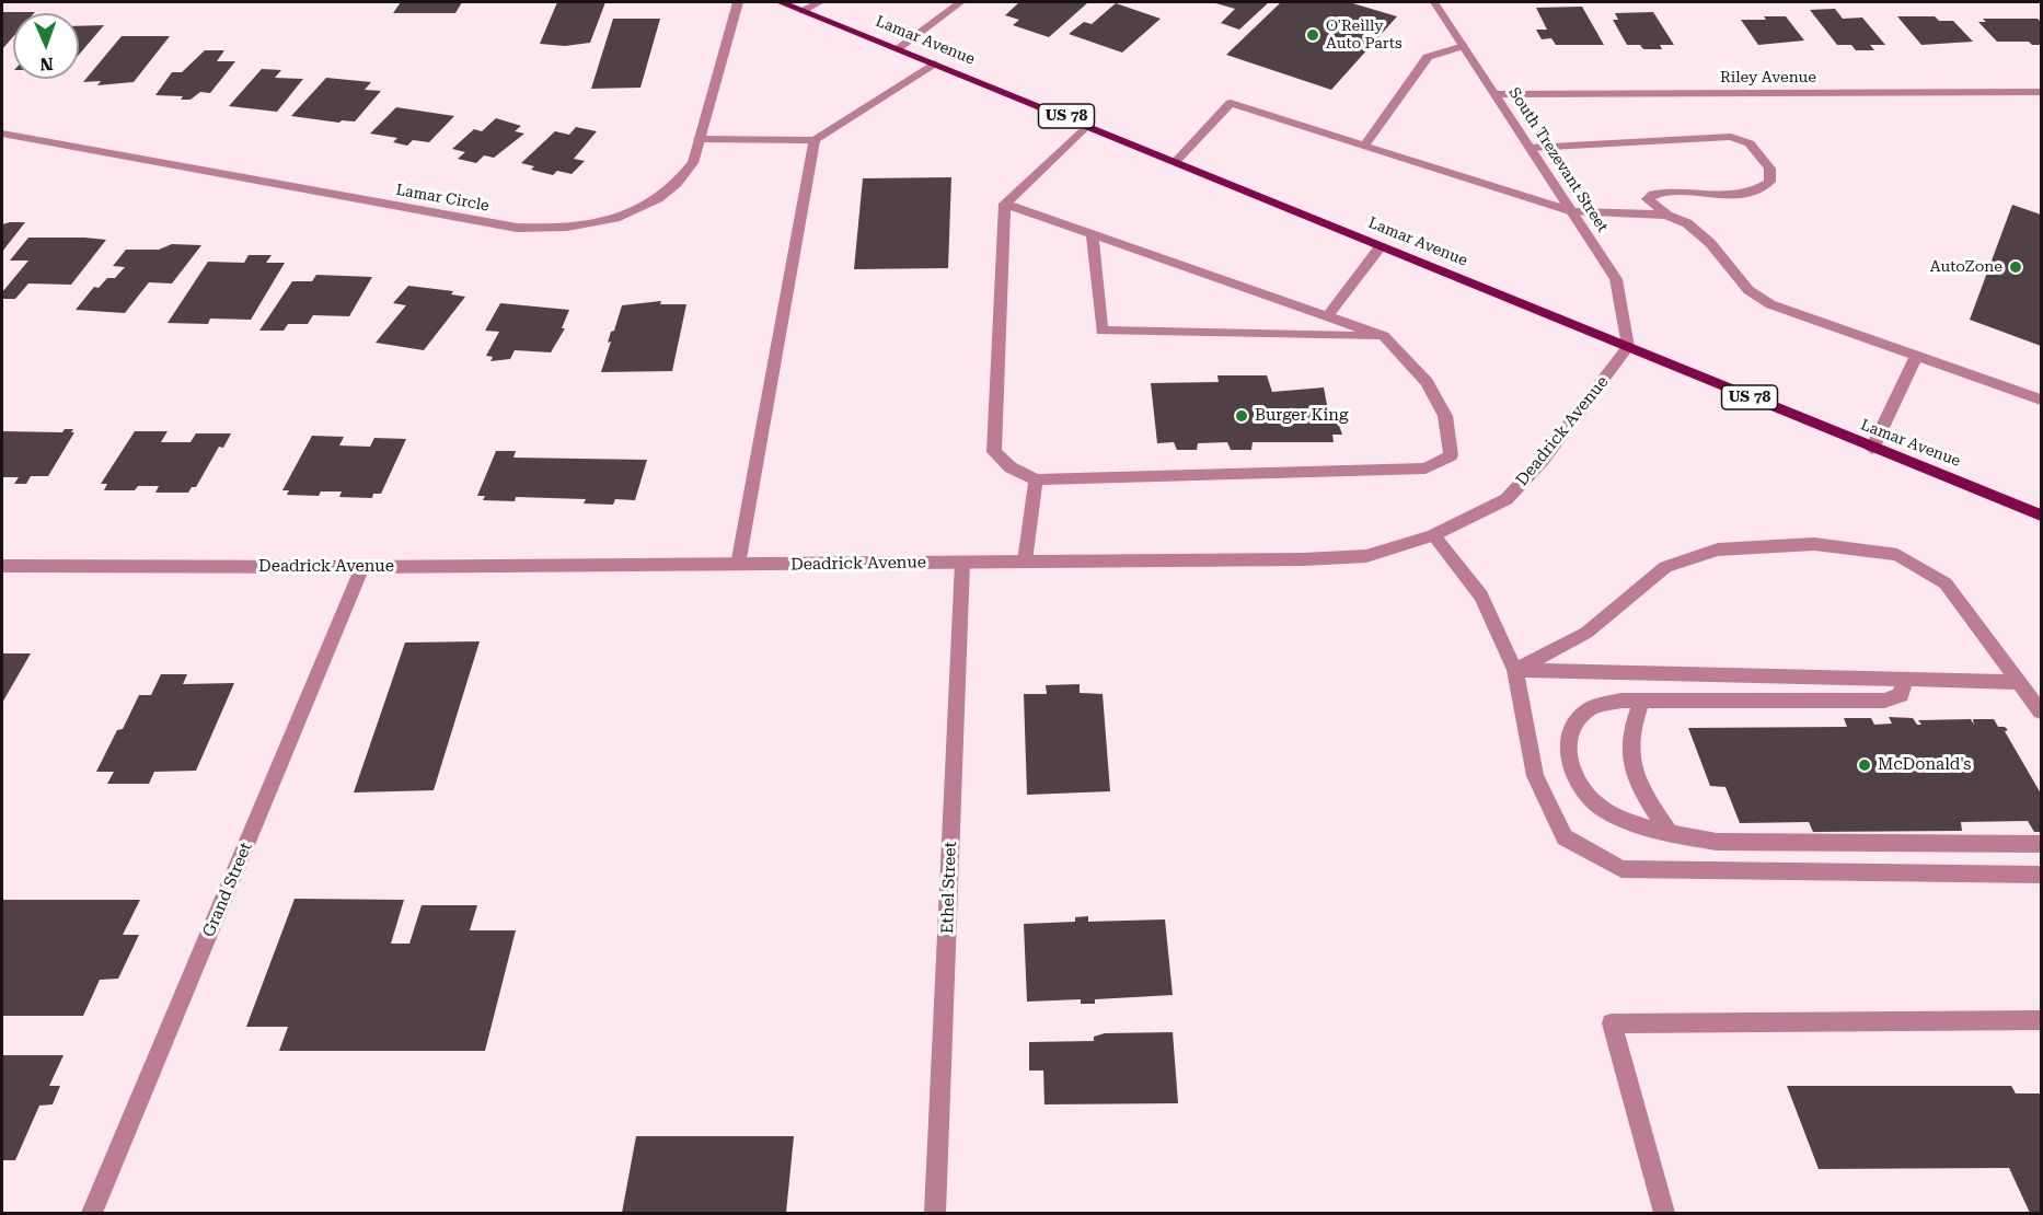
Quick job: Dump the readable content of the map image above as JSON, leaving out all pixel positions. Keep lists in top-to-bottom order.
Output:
{
  "streets": {
    "main road": ["Lamar Avenue", "US 78"],
    "street": [
      "Riley Avenue",
      "South Trezevant Street",
      "Lamar Circle",
      "Deadrick Avenue",
      "Ethel Street",
      "Grand Street"
    ]
  },
  "crossings": [
    ["Lamar Avenue", "South Trezevant Street"],
    ["Lamar Avenue", "Deadrick Avenue"],
    ["Riley Avenue", "South Trezevant Street"],
    ["South Trezevant Street", "Deadrick Avenue"],
    ["Deadrick Avenue", "Ethel Street"],
    ["Deadrick Avenue", "Grand Street"]
  ],
  "places": [
    "O'Reilly Auto Parts",
    "AutoZone",
    "Burger King",
    "McDonald's"
  ],
  "north": "bottom"
}
